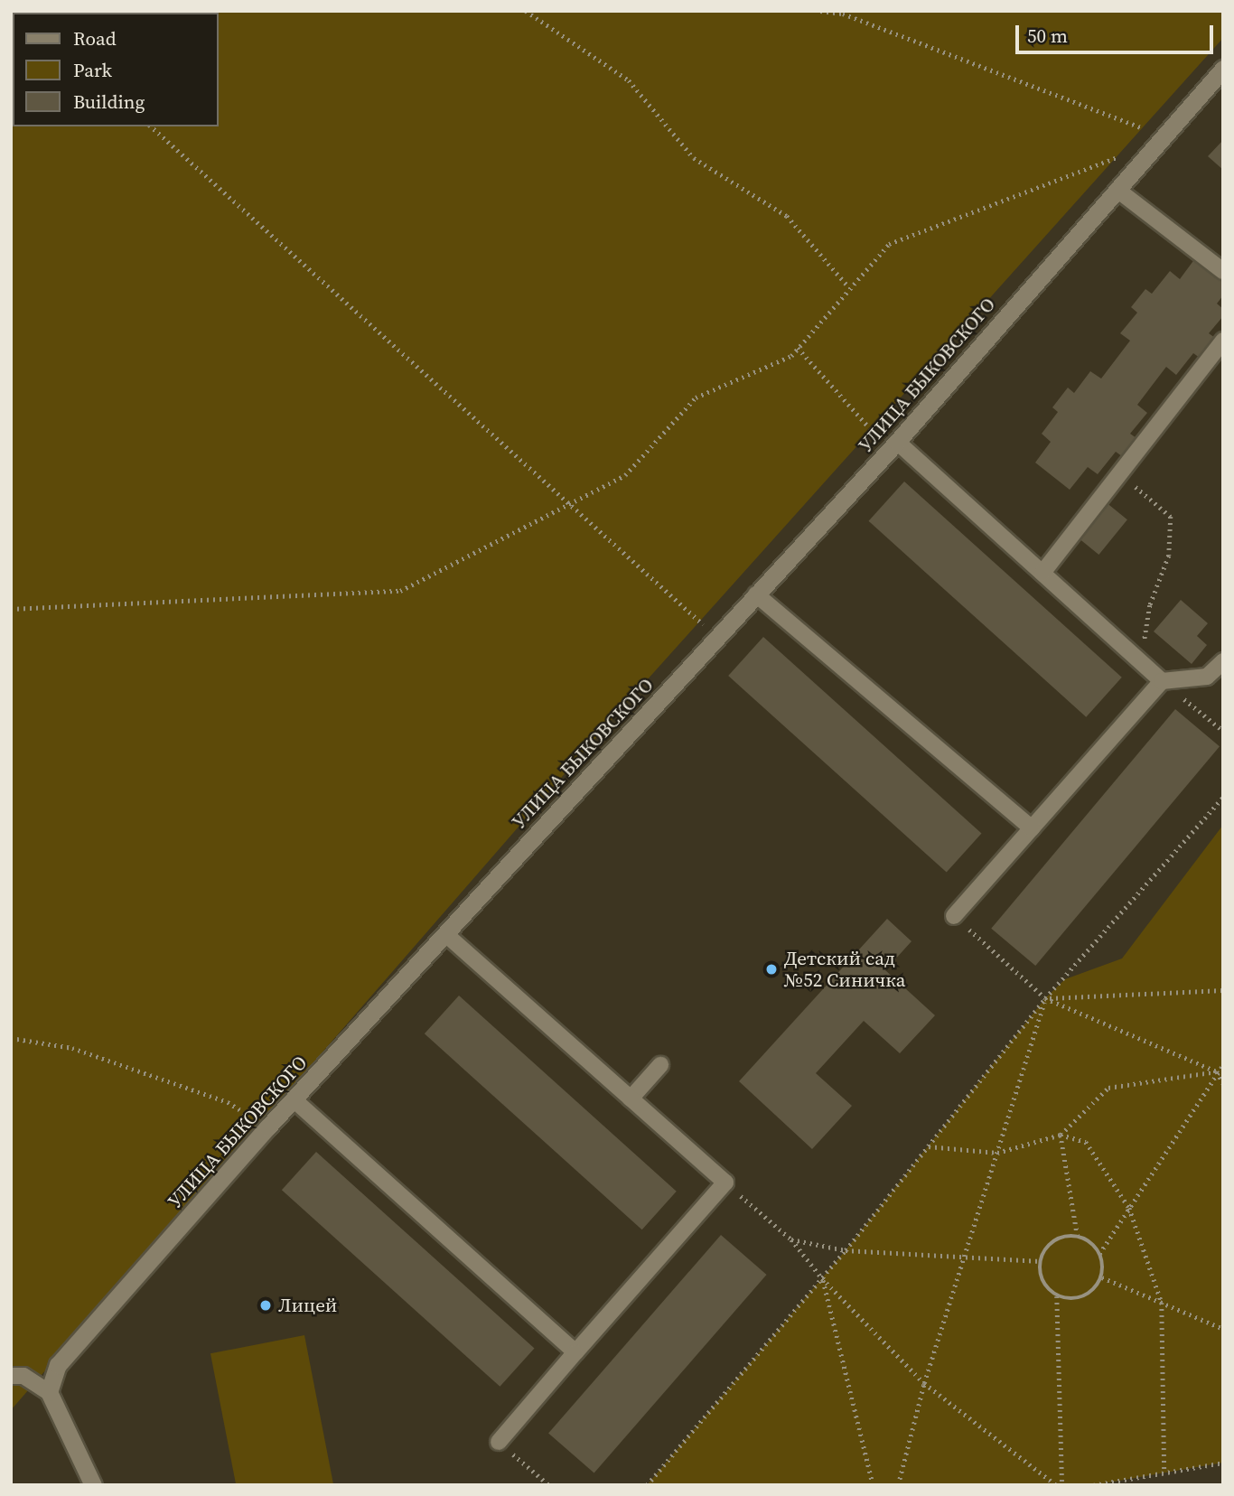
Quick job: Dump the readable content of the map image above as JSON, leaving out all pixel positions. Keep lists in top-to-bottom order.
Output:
{
  "streets": {
    "street": ["УЛИЦА БЫКОВСКОГО"]
  },
  "places": ["Детский сад №52 Синичка", "Лицей"],
  "legend": ["Road", "Park", "Building"],
  "scale_bar": "50 m"
}
